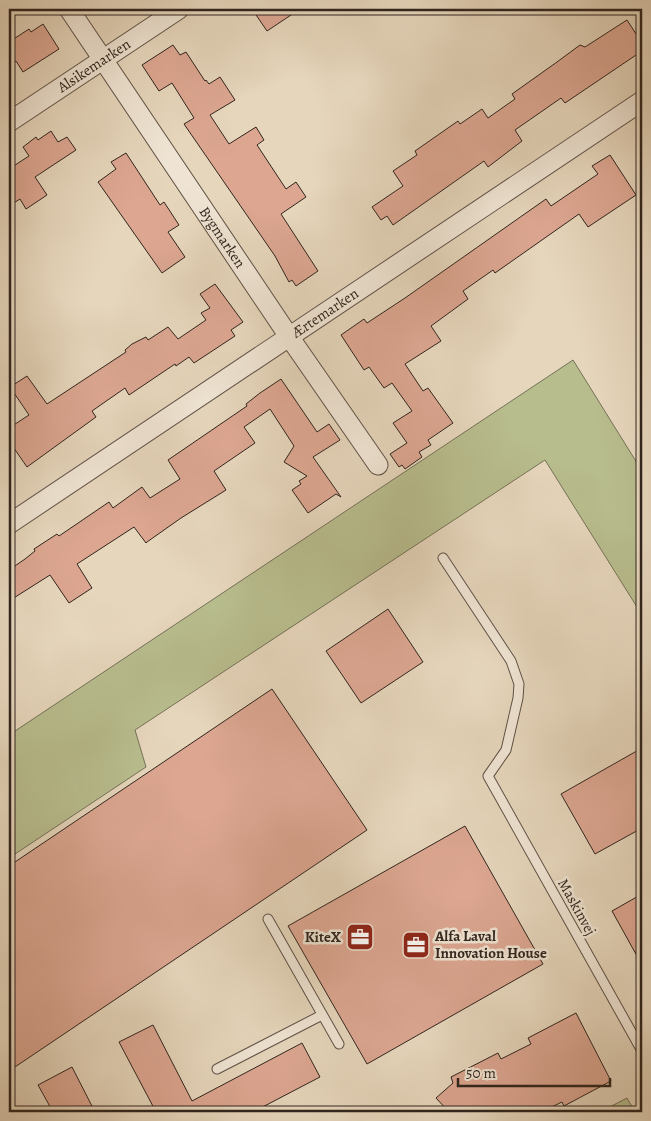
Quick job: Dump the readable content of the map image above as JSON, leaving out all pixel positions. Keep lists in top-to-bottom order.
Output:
{
  "streets": {
    "street": ["Alsikemarken", "Bygmarken", "Ærtemarken"],
    "lane": ["Maskinvej"]
  },
  "crossings": [
    ["Alsikemarken", "Bygmarken"],
    ["Bygmarken", "Ærtemarken"]
  ],
  "places": {
    "office": ["KiteX", "Alfa Laval Innovation House"]
  },
  "scale_bar": "50 m"
}
